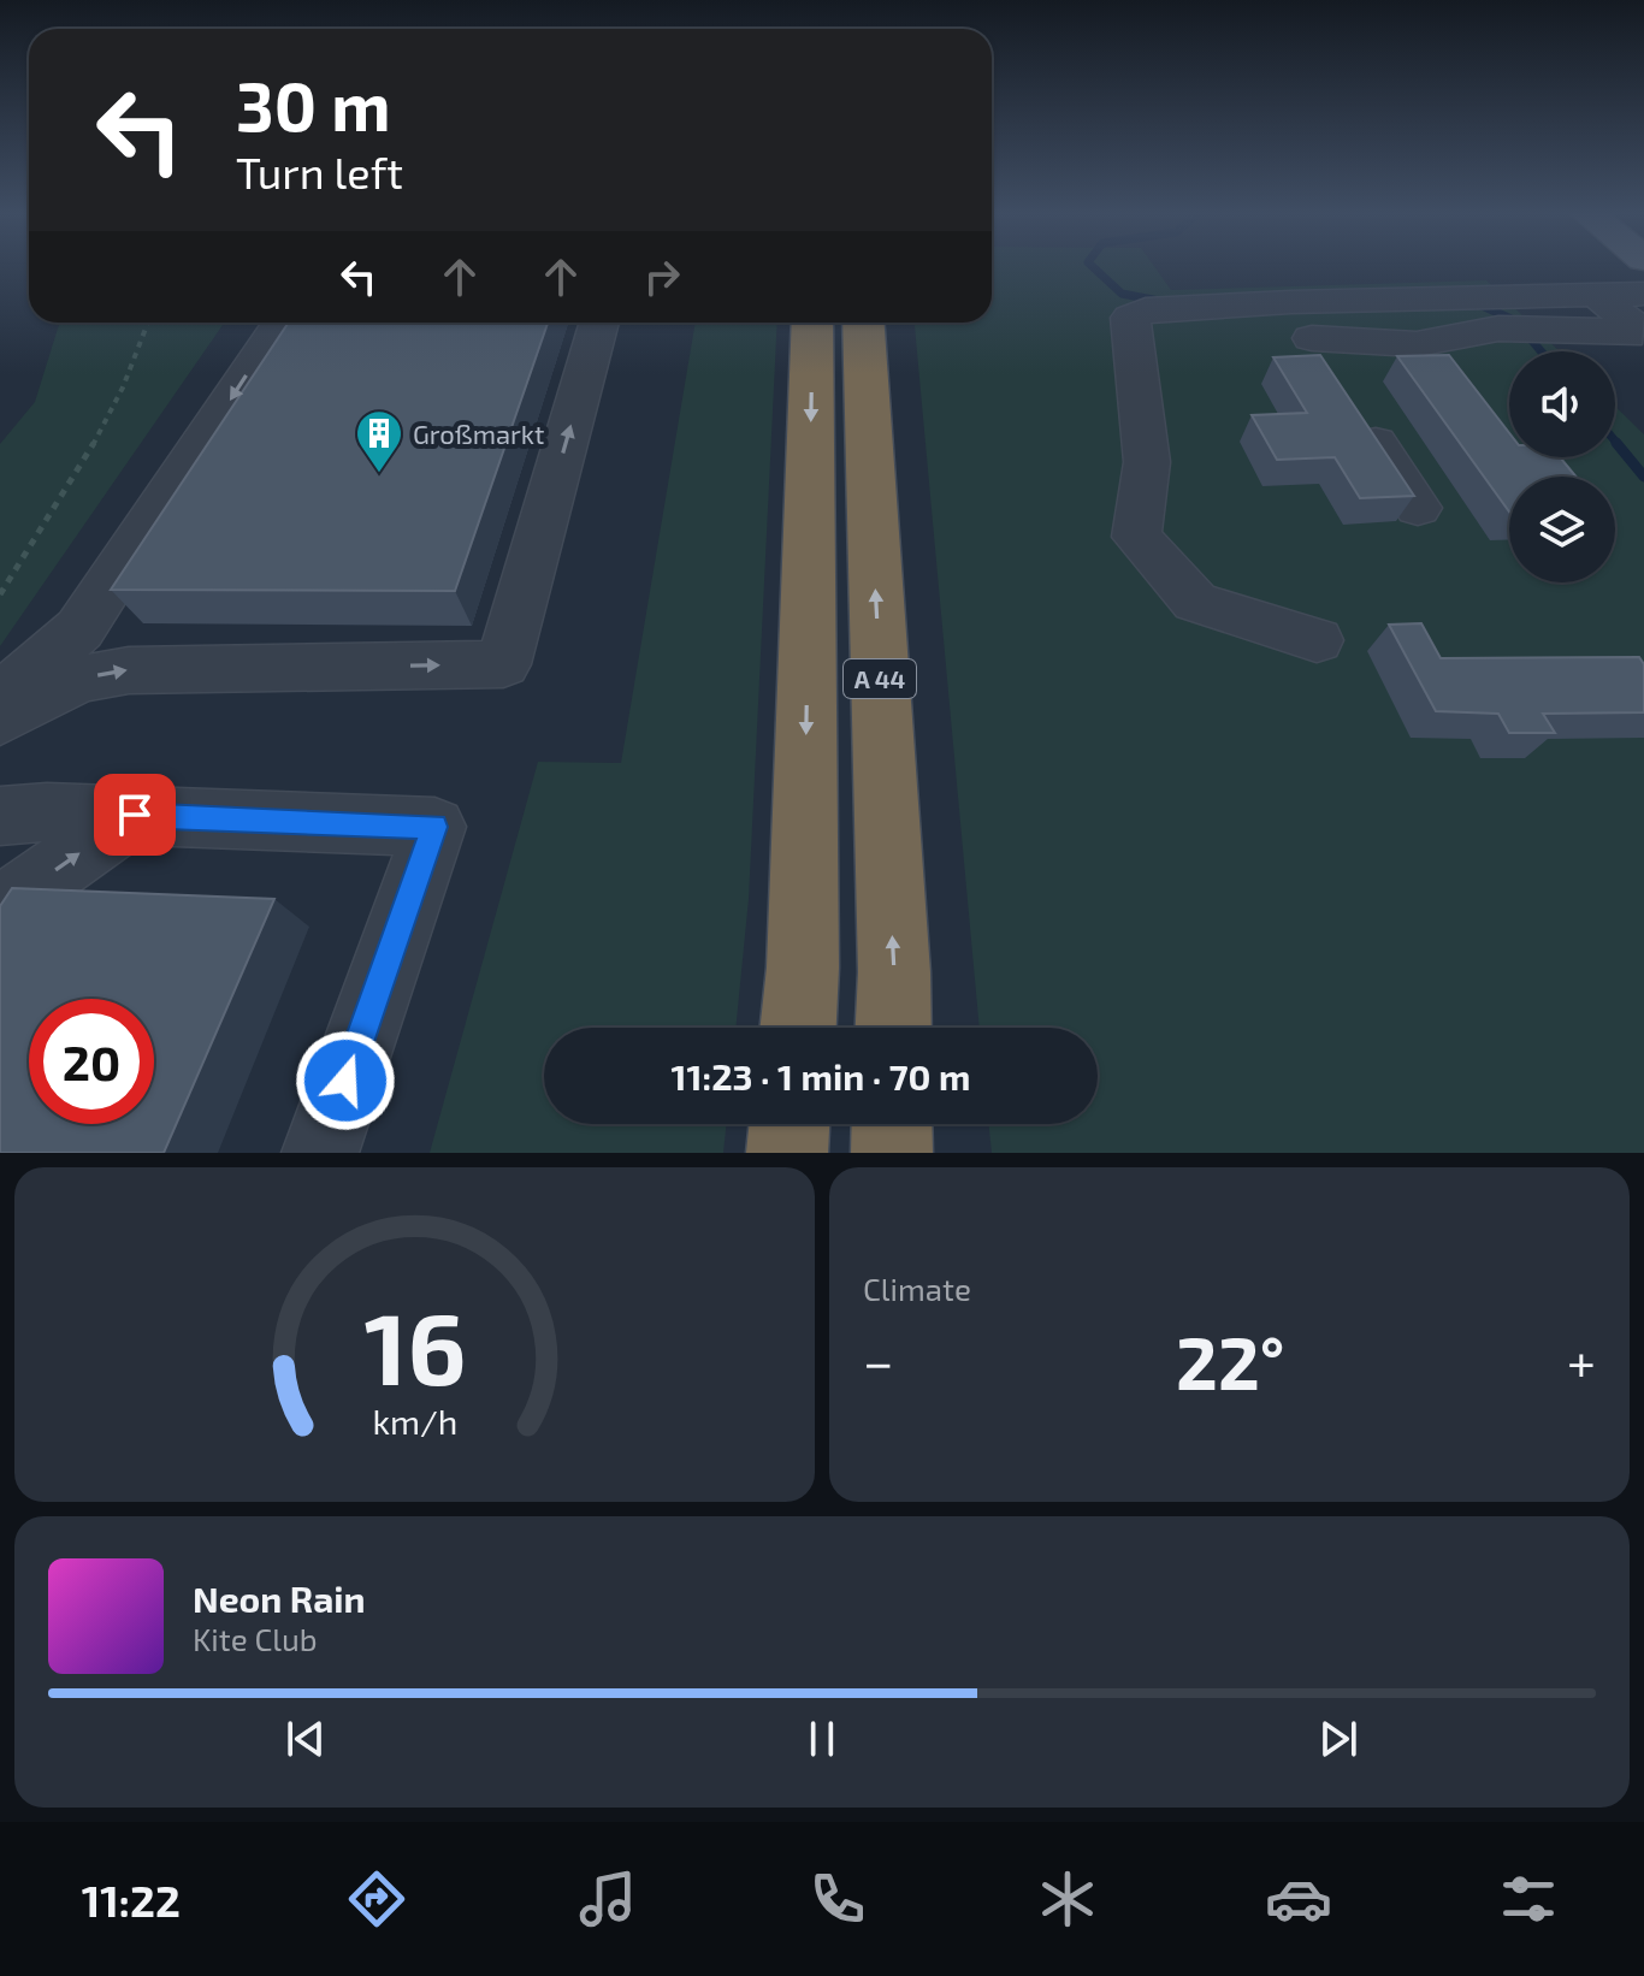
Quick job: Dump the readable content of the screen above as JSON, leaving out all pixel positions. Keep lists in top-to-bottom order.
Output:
{
  "streets": {
    "highway": ["A 44"]
  },
  "places": {
    "building": ["Großmarkt"]
  },
  "page": {
    "turn": ["30 m", "Turn left"],
    "limit": "20",
    "trip": "11:23 · 1 min · 70 m",
    "tile": "Climate",
    "heat": ["−", "22°", "+"],
    "song": ["Neon Rain", "Kite Club"],
    "tabs": "11:22",
    "gauge": ["16", "km/h"]
  }
}
